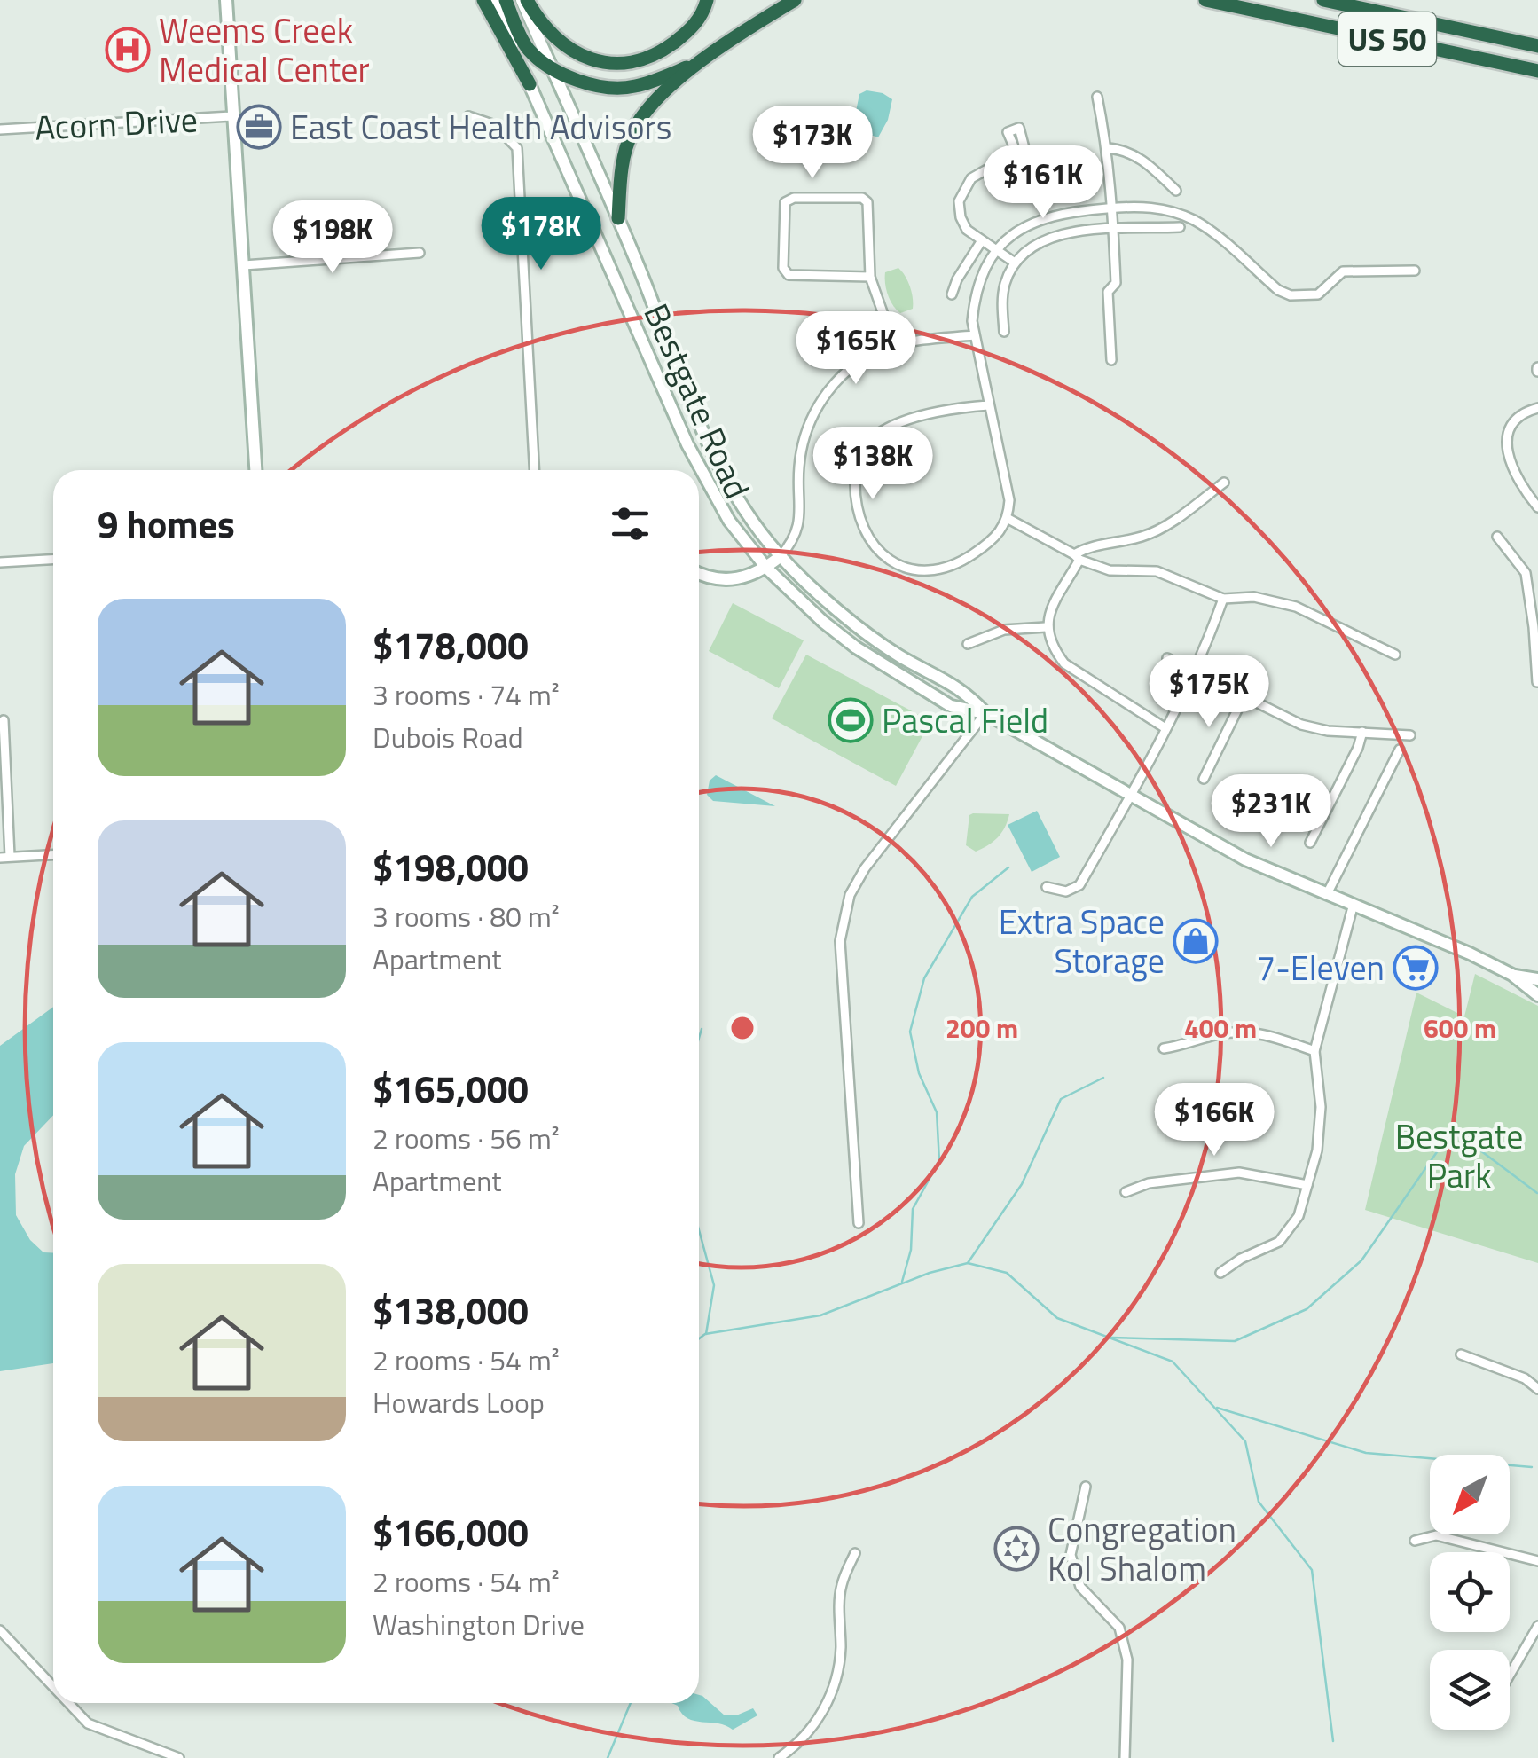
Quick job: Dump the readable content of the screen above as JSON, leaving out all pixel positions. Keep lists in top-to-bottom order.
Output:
{
  "streets": {
    "highway": ["US 50"],
    "main road": ["Bestgate Road"],
    "street": ["Acorn Drive"]
  },
  "parks": ["Bestgate Park"],
  "places": {
    "hospital": ["Weems Creek Medical Center"],
    "office": ["East Coast Health Advisors"],
    "sports": ["Pascal Field"],
    "shop": ["Extra Space Storage"],
    "supermarket": ["7-Eleven"],
    "synagogue": ["Congregation Kol Shalom"]
  },
  "north": "bottom left",
  "page": {
    "price": [
      "$173K",
      "$161K",
      "$178K",
      "$198K",
      "$165K",
      "$138K",
      "$175K",
      "$231K",
      "$166K"
    ],
    "heading": "9 homes",
    "list": [
      {
        "name": "$178,000",
        "note": "3 rooms · 74 m² · Dubois Road"
      },
      {
        "name": "$198,000",
        "note": "3 rooms · 80 m² · Apartment"
      },
      {
        "name": "$165,000",
        "note": "2 rooms · 56 m² · Apartment"
      },
      {
        "name": "$138,000",
        "note": "2 rooms · 54 m² · Howards Loop"
      },
      {
        "name": "$166,000",
        "note": "2 rooms · 54 m² · Washington Drive"
      }
    ]
  },
  "rings": ["200 m", "400 m", "600 m"]
}
